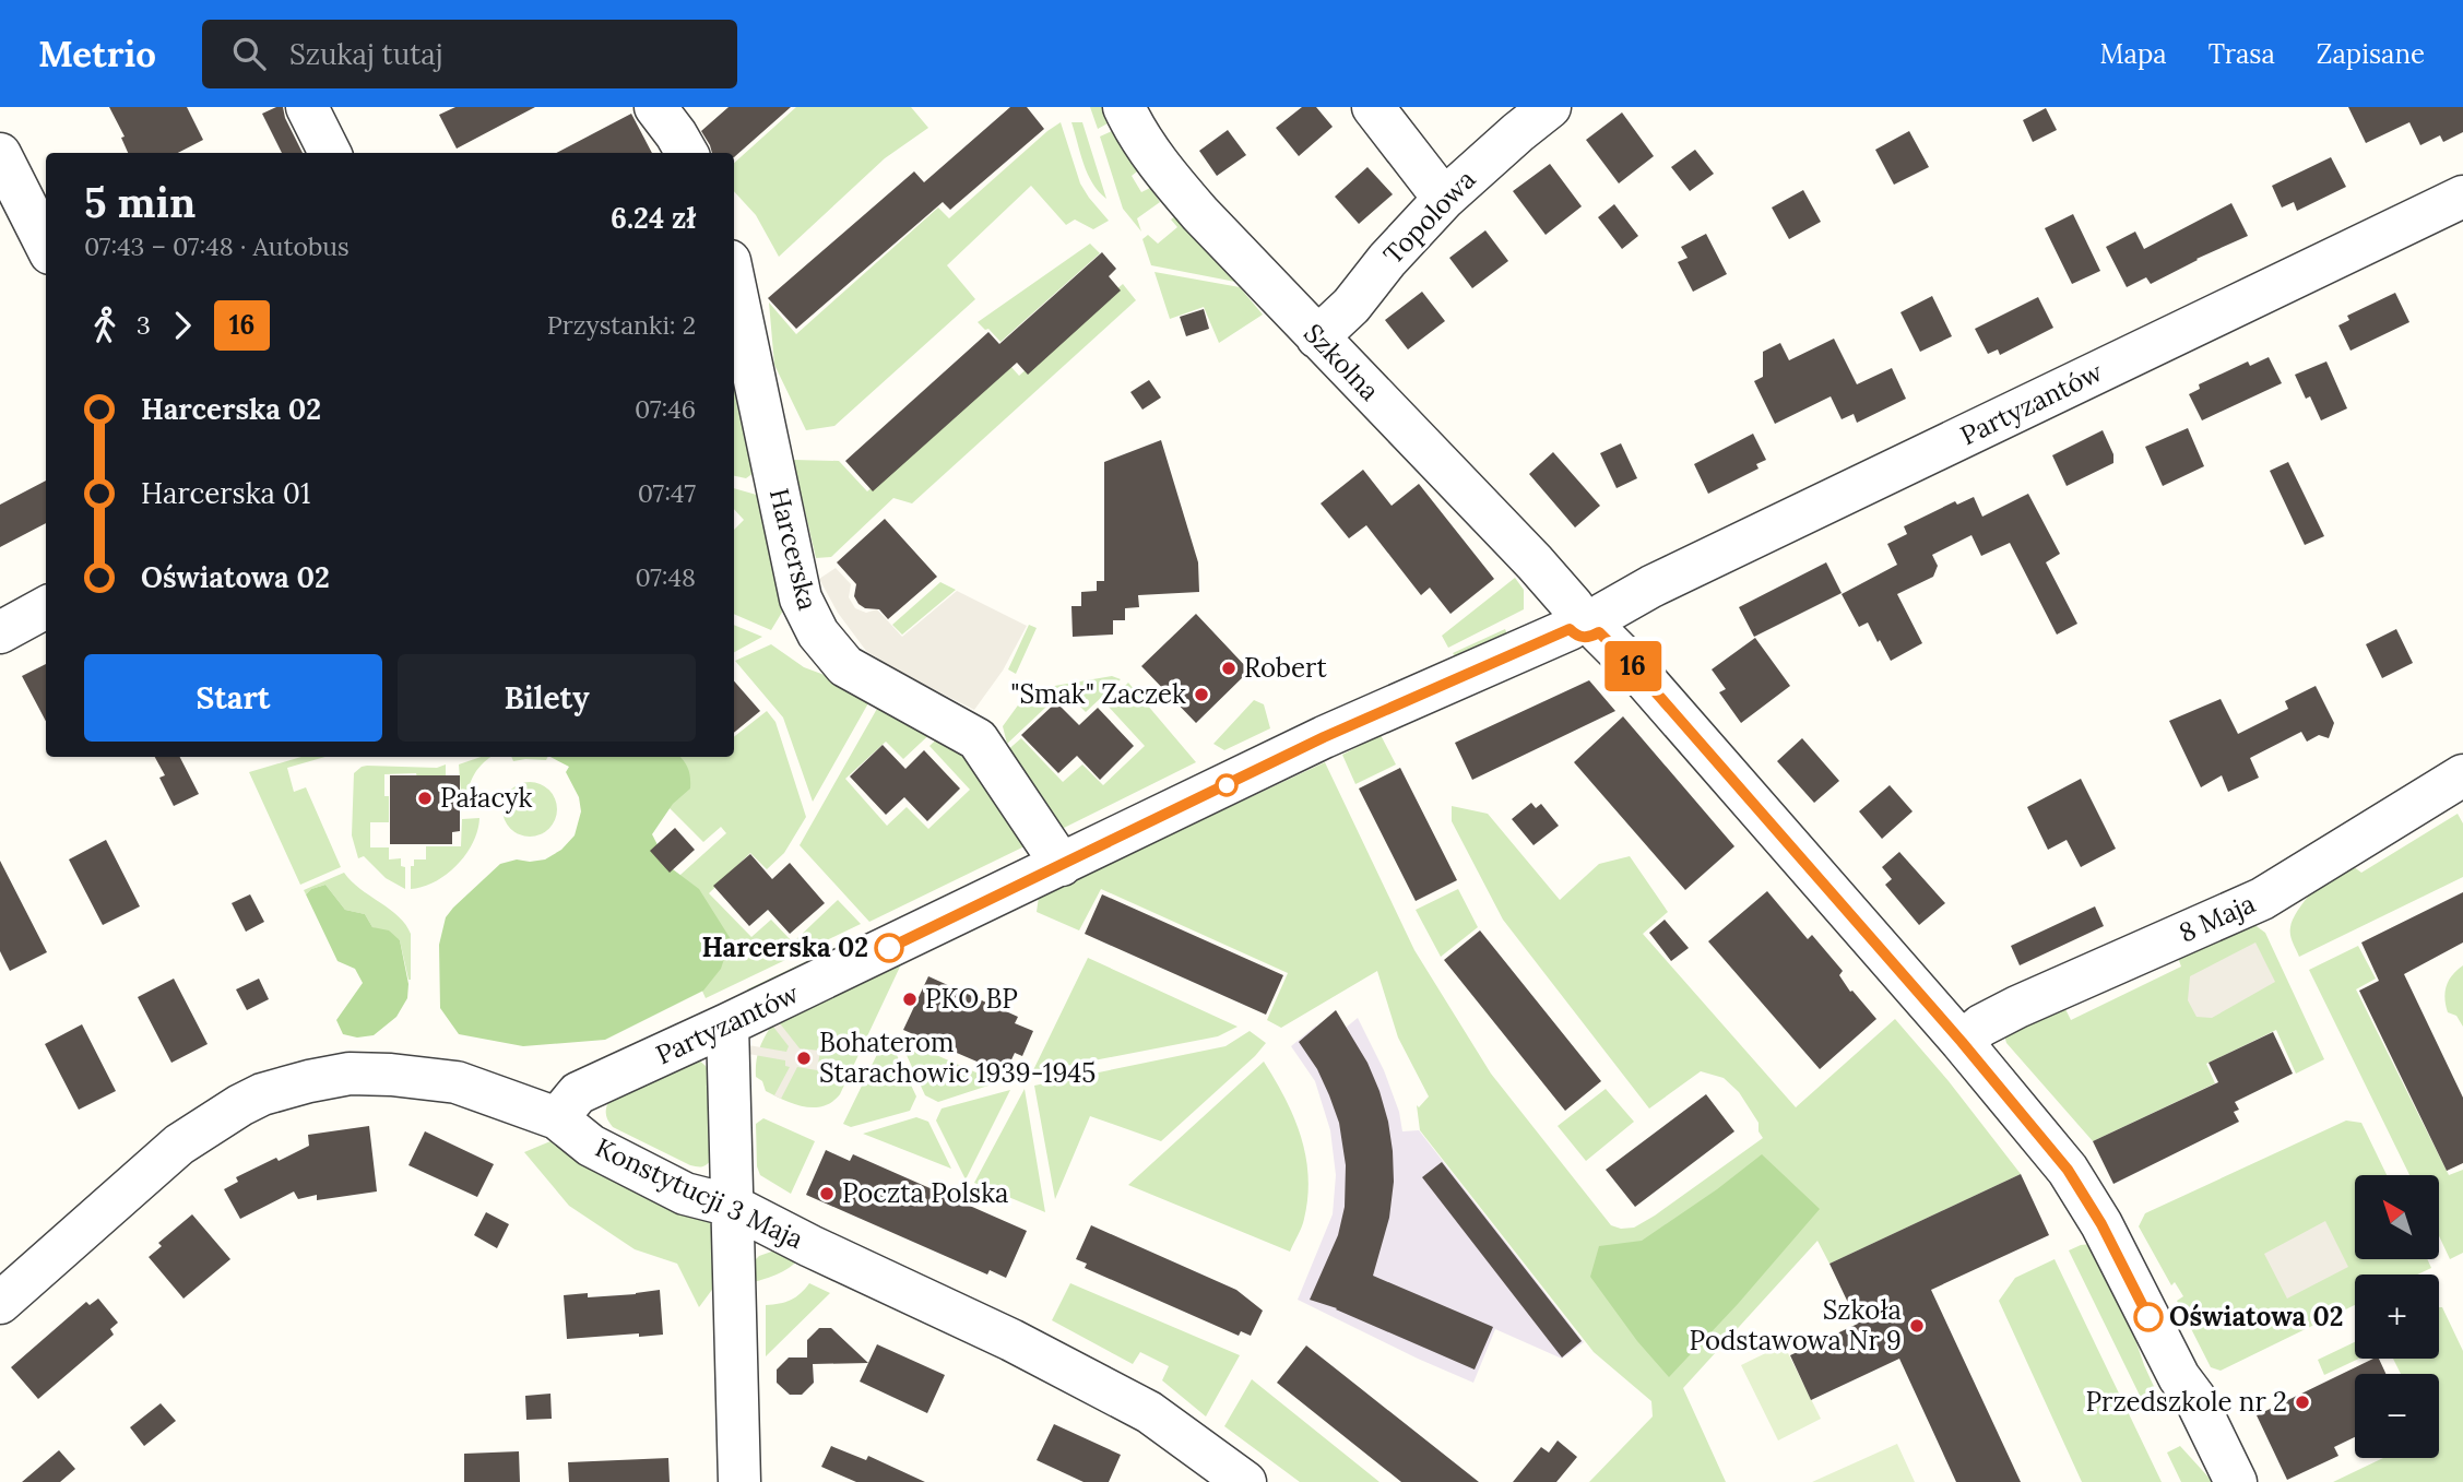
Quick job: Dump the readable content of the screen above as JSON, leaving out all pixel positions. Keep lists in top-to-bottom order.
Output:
{
  "streets": {
    "street": [
      "Topolowa",
      "Szkolna",
      "Partyzantów",
      "Harcerska",
      "8 Maja",
      "Konstytucji 3 Maja"
    ]
  },
  "crossings": [
    ["Topolowa", "Szkolna"],
    ["Szkolna", "Partyzantów"],
    ["Szkolna", "8 Maja"],
    ["Partyzantów", "Harcerska"],
    ["Partyzantów", "Konstytucji 3 Maja"]
  ],
  "places": [
    "Robert",
    "\"Smak\" Zaczek",
    "Pałacyk",
    "Harcerska 02",
    "PKO BP",
    "Bohaterom Starachowic 1939-1945",
    "Poczta Polska",
    "Oświatowa 02",
    "Szkoła Podstawowa Nr 9",
    "Przedszkole nr 2"
  ],
  "lines": ["bus line 16"],
  "north": "top left",
  "page": {
    "header": "Metrio",
    "search": "Szukaj tutaj",
    "nav": ["Mapa", "Trasa", "Zapisane"],
    "on_map": "16",
    "heading": ["5 min", "07:43 – 07:48 · Autobus", "6.24 zł"],
    "legs": ["3", "16", "Przystanki: 2"],
    "list": [
      {
        "name": "Harcerska 02",
        "value": "07:46"
      },
      {
        "name": "Harcerska 01",
        "value": "07:47"
      },
      {
        "name": "Oświatowa 02",
        "value": "07:48"
      }
    ],
    "buttons": ["Start", "Bilety"],
    "map_buttons": ["+", "−"]
  }
}
